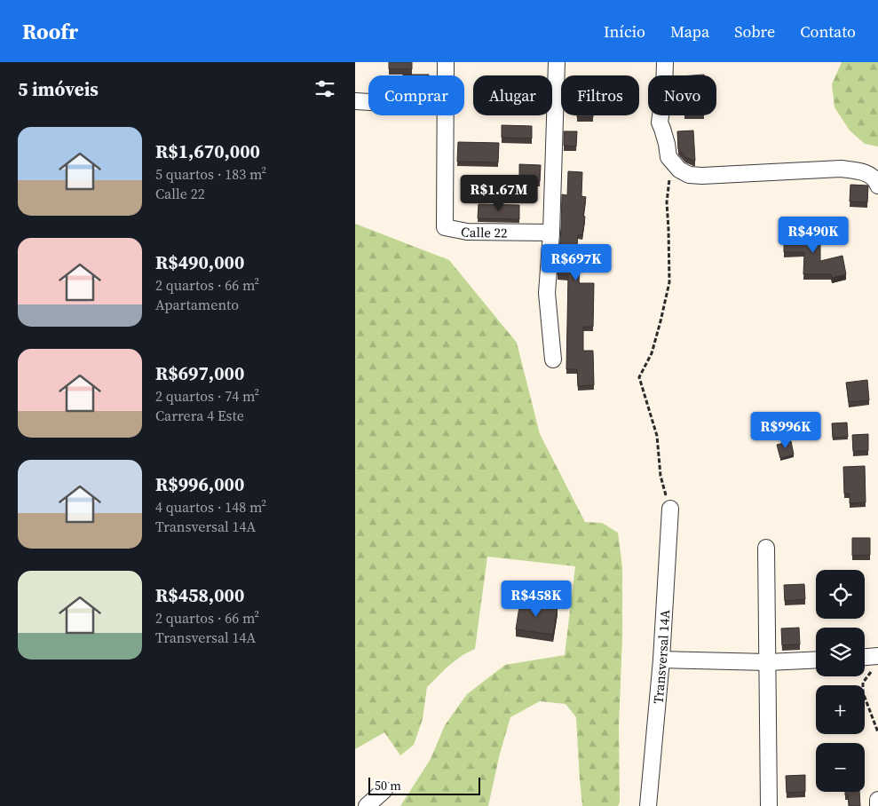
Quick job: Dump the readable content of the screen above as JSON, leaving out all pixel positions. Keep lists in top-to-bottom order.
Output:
{
  "streets": {
    "street": ["Calle 22", "Transversal 14A"]
  },
  "scale_bar": "50 m",
  "page": {
    "header": "Roofr",
    "nav": [
      "Início",
      "Mapa",
      "Sobre",
      "Contato"
    ],
    "heading": "5 imóveis",
    "chip": [
      "Comprar",
      "Alugar",
      "Filtros",
      "Novo"
    ],
    "list": [
      {
        "name": "R$1,670,000",
        "note": "5 quartos · 183 m² · Calle 22"
      },
      {
        "name": "R$490,000",
        "note": "2 quartos · 66 m² · Apartamento"
      },
      {
        "name": "R$697,000",
        "note": "2 quartos · 74 m² · Carrera 4 Este"
      },
      {
        "name": "R$996,000",
        "note": "4 quartos · 148 m² · Transversal 14A"
      },
      {
        "name": "R$458,000",
        "note": "2 quartos · 66 m² · Transversal 14A"
      }
    ],
    "price": [
      "R$1.67M",
      "R$490K",
      "R$697K",
      "R$996K",
      "R$458K"
    ],
    "map_buttons": ["+", "−"],
    "scale": "50 m"
  }
}
